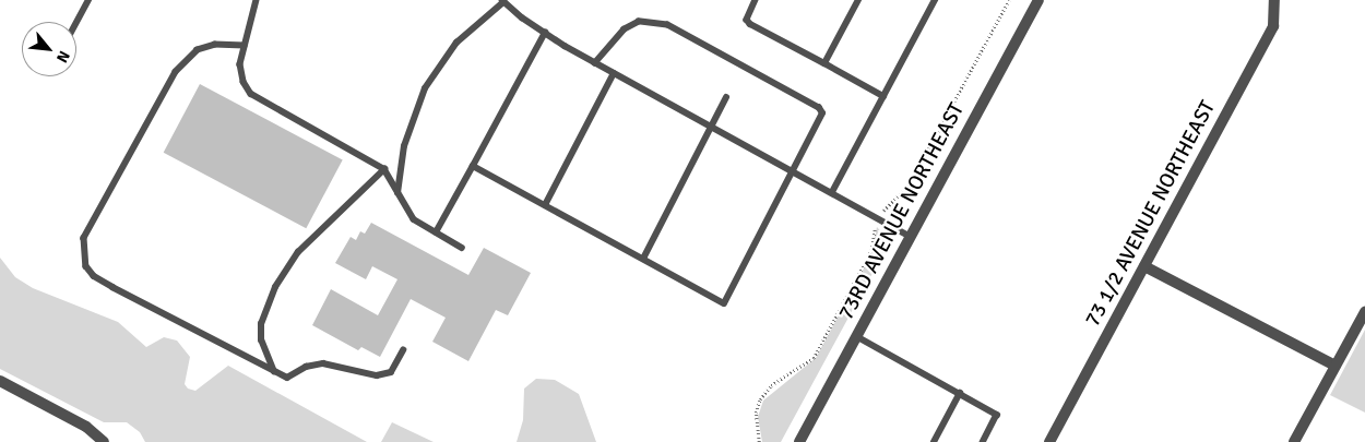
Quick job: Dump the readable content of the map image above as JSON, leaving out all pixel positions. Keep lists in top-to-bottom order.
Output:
{
  "streets": {
    "street": ["73RD AVENUE NORTHEAST", "73 1/2 AVENUE NORTHEAST"]
  },
  "north": "bottom right"
}
